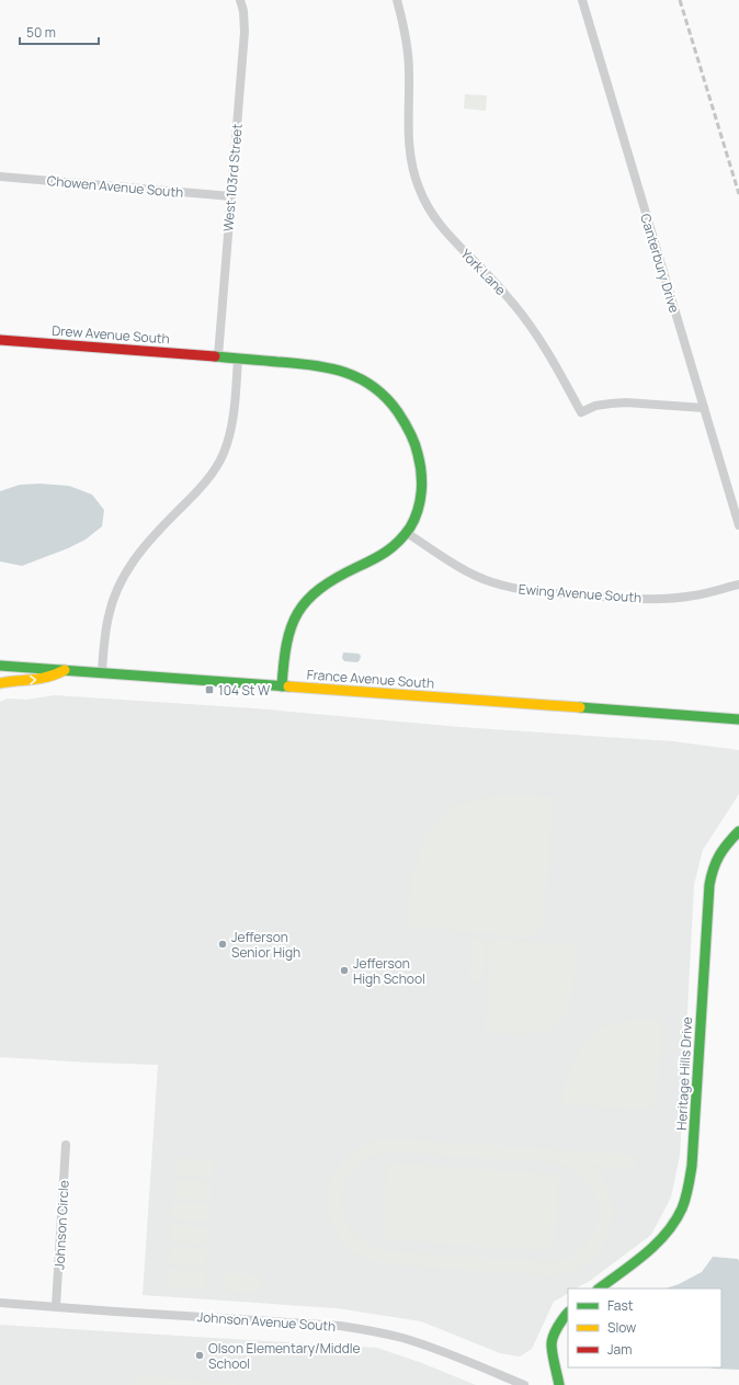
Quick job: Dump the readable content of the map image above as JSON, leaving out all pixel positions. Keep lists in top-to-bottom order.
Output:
{
  "streets": {
    "street": [
      "West 103rd Street",
      "Chowen Avenue South",
      "Canterbury Drive",
      "York Lane",
      "Drew Avenue South",
      "Ewing Avenue South",
      "France Avenue South",
      "Heritage Hills Drive",
      "Johnson Circle",
      "Johnson Avenue South"
    ]
  },
  "crossings": [
    ["West 103rd Street", "Chowen Avenue South"],
    ["West 103rd Street", "Drew Avenue South"],
    ["Canterbury Drive", "York Lane"],
    ["Johnson Circle", "Johnson Avenue South"]
  ],
  "places": {
    "transit": ["104 St W"],
    "other": ["Jefferson Senior High", "Jefferson High School", "Olson Elementary/Middle School"]
  },
  "legend": ["Fast", "Slow", "Jam"],
  "scale_bar": "50 m"
}
